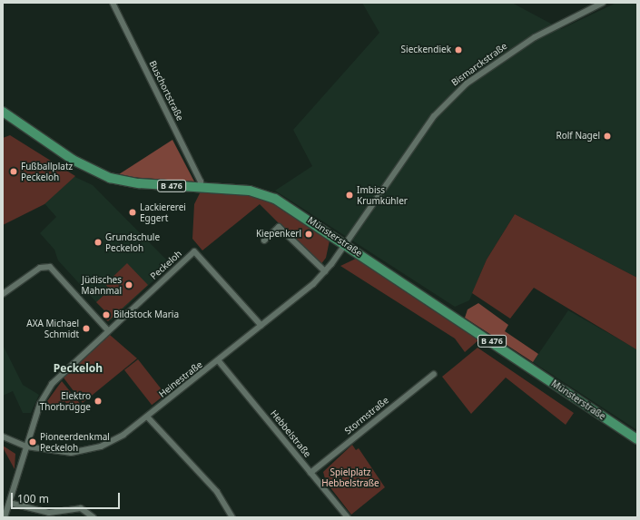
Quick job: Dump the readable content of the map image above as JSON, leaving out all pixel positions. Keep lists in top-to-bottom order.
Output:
{
  "streets": {
    "main road": ["B 476", "Münsterstraße"],
    "street": [
      "Bismarckstraße",
      "Buschortstraße",
      "Peckeloh",
      "Heinestraße",
      "Stormstraße",
      "Hebbelstraße"
    ]
  },
  "crossings": [
    ["Bismarckstraße", "Münsterstraße"],
    ["Bismarckstraße", "Heinestraße"],
    ["Buschortstraße", "Münsterstraße"],
    ["Münsterstraße", "Heinestraße"],
    ["Peckeloh", "Heinestraße"],
    ["Heinestraße", "Hebbelstraße"],
    ["Stormstraße", "Hebbelstraße"]
  ],
  "districts": ["Peckeloh"],
  "parks": ["Spielplatz Hebbelstraße"],
  "places": [
    "Sieckendiek",
    "Rolf Nagel",
    "Fußballplatz Peckeloh",
    "Imbiss Krumkühler",
    "Lackiererei Eggert",
    "Kiepenkerl",
    "Grundschule Peckeloh",
    "Jüdisches Mahnmal",
    "Bildstock Maria",
    "AXA Michael Schmidt",
    "Elektro Thorbrügge",
    "Pioneerdenkmal Peckeloh"
  ],
  "scale_bar": "100 m"
}
